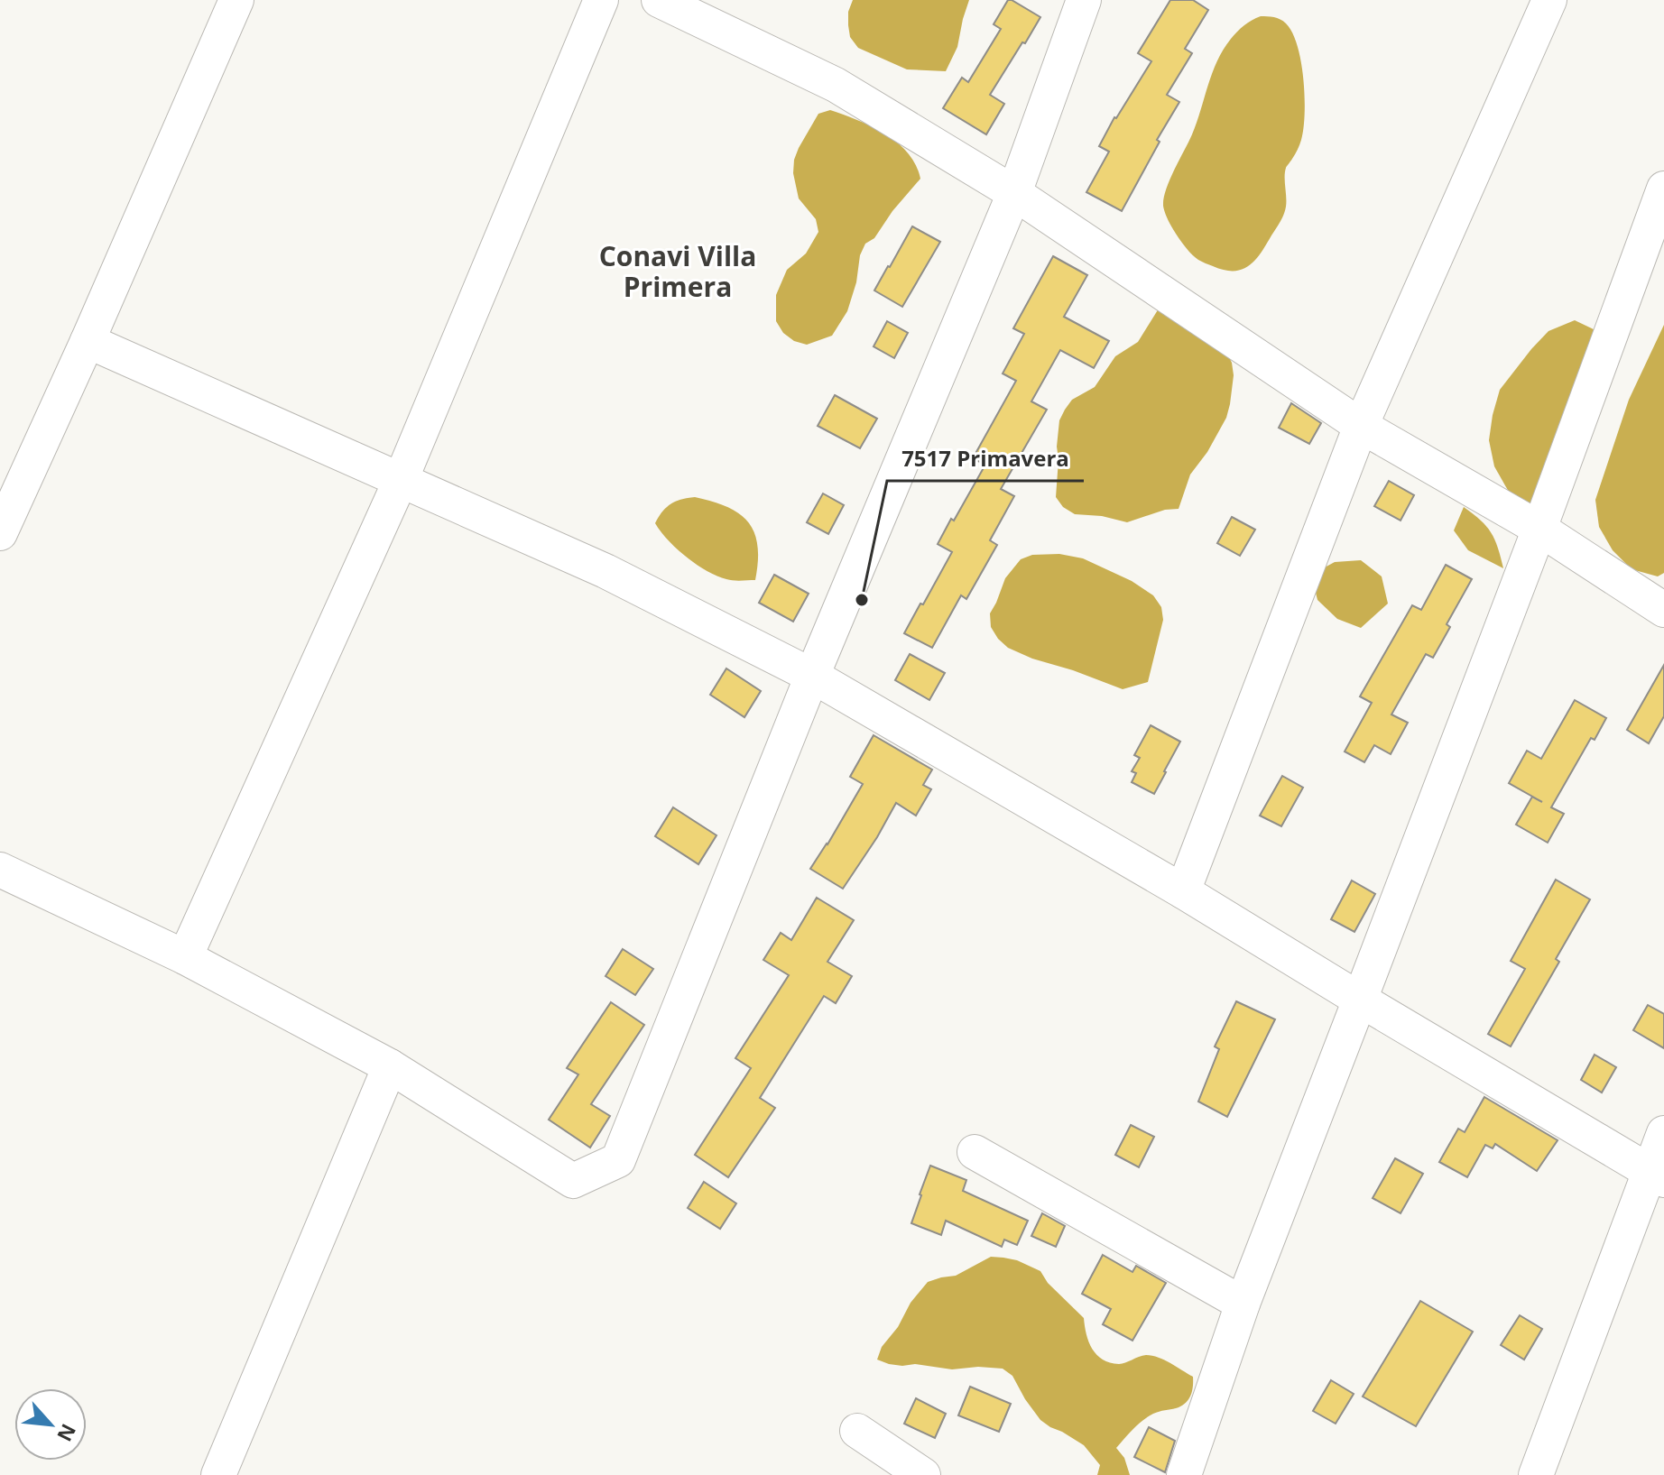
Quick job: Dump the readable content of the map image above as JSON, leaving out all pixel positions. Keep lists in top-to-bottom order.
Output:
{
  "districts": ["Conavi Villa Primera"],
  "places": ["7517 Primavera"],
  "north": "bottom right"
}
